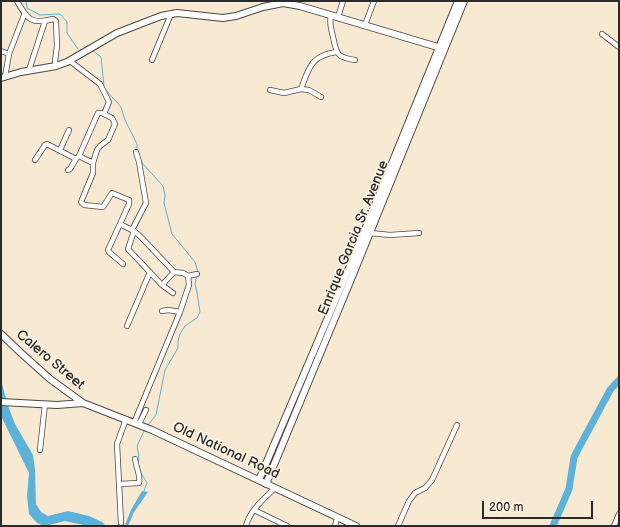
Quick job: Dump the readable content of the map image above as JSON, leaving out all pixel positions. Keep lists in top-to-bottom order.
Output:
{
  "streets": {
    "main road": ["Enrique Garcia Sr. Avenue", "Calero Street", "Old National Road"]
  },
  "crossings": [
    ["Enrique Garcia Sr. Avenue", "Old National Road"],
    ["Calero Street", "Old National Road"]
  ],
  "scale_bar": "200 m"
}
